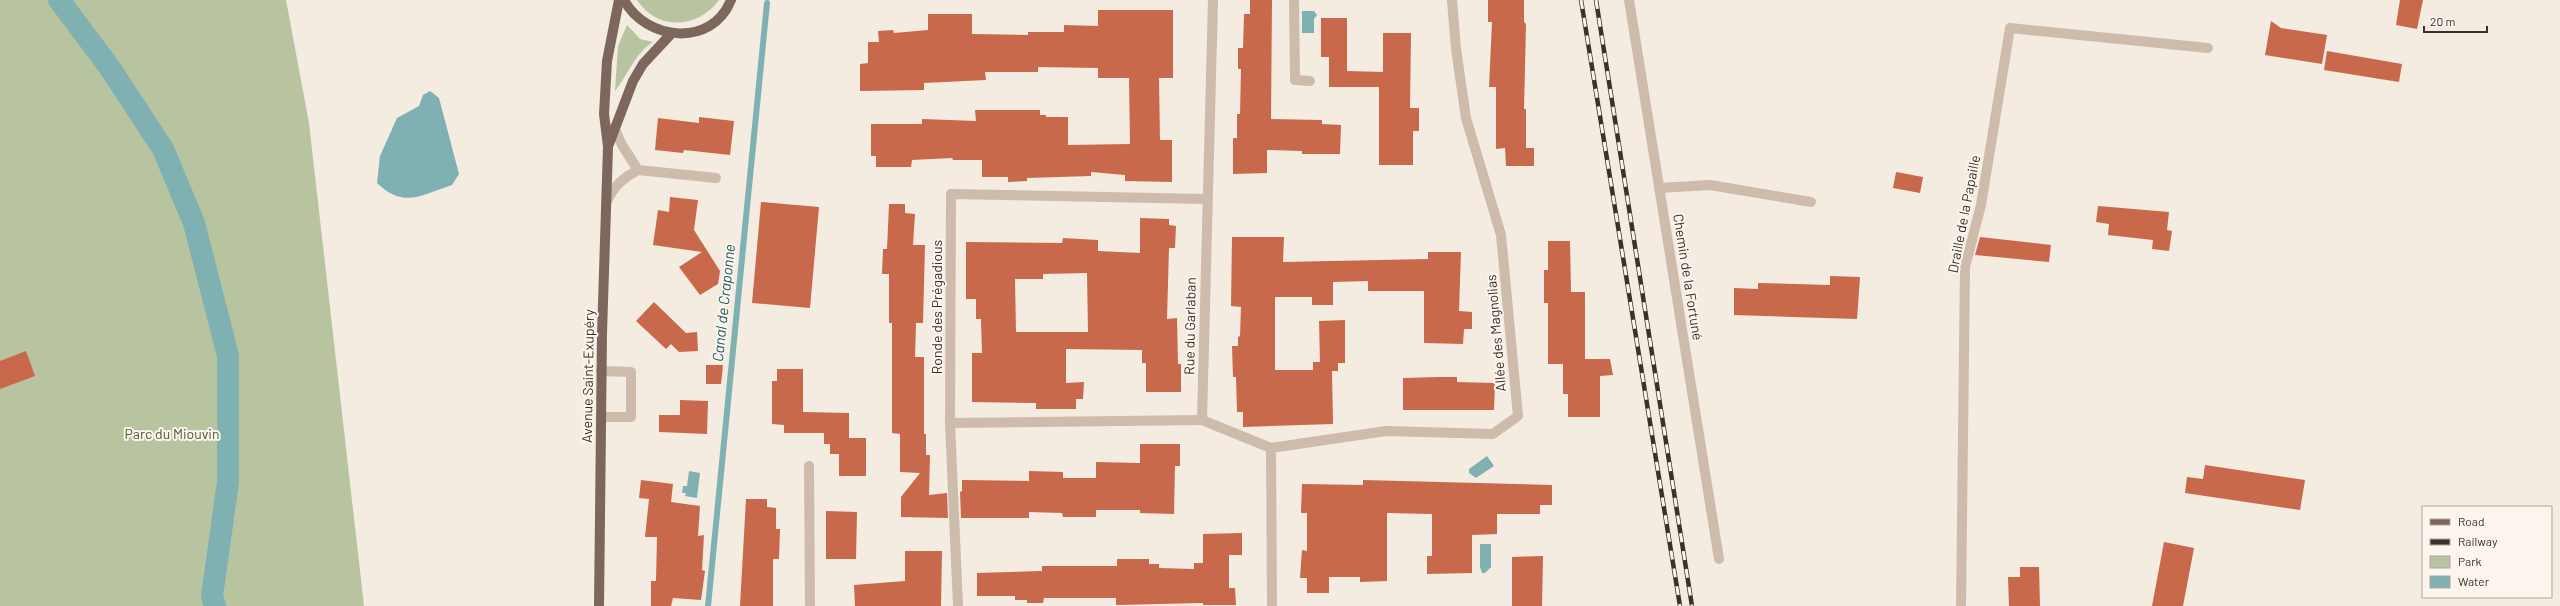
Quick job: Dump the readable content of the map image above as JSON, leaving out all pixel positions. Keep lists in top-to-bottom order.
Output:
{
  "streets": {
    "main road": ["Avenue Saint-Exupéry"],
    "street": [
      "Draille de la Papaille",
      "Chemin de la Fortuné",
      "Ronde des Prégadious",
      "Rue du Garlaban",
      "Allée des Magnolias"
    ]
  },
  "crossings": [
    ["Ronde des Prégadious", "Rue du Garlaban"]
  ],
  "water": ["Canal de Craponne"],
  "parks": ["Parc du Miouvin"],
  "legend": [
    "Road",
    "Railway",
    "Park",
    "Water"
  ],
  "scale_bar": "20 m"
}
